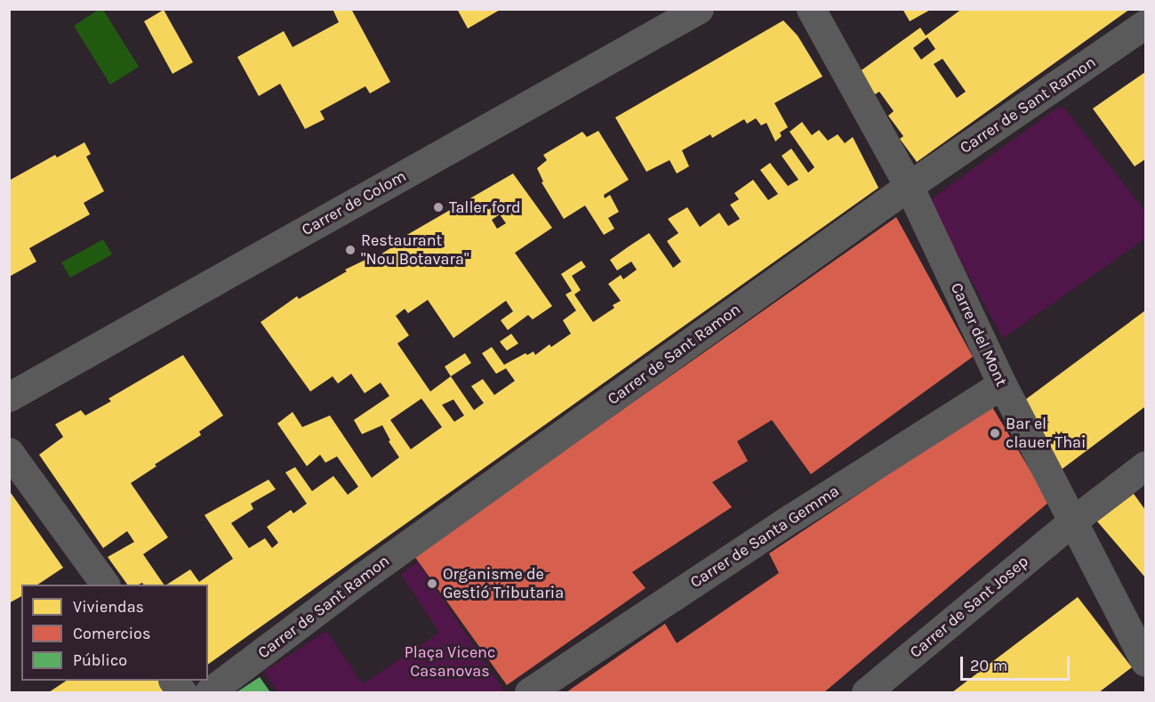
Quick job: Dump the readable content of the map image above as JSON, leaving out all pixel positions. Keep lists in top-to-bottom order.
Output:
{
  "streets": {
    "street": [
      "Carrer de Sant Ramon",
      "Carrer de Colom",
      "Carrer del Mont",
      "Carrer de Santa Gemma",
      "Carrer de Sant Josep"
    ]
  },
  "crossings": [
    ["Carrer de Sant Ramon", "Carrer del Mont"],
    ["Carrer del Mont", "Carrer de Santa Gemma"],
    ["Carrer del Mont", "Carrer de Sant Josep"]
  ],
  "parks": ["Plaça Vicenc Casanovas"],
  "places": [
    "Taller ford",
    "Restaurant \"Nou Botavara\"",
    "Bar el clauer Thai",
    "Organisme de Gestió Tributaria"
  ],
  "legend": ["Viviendas", "Comercios", "Público"],
  "scale_bar": "20 m"
}
